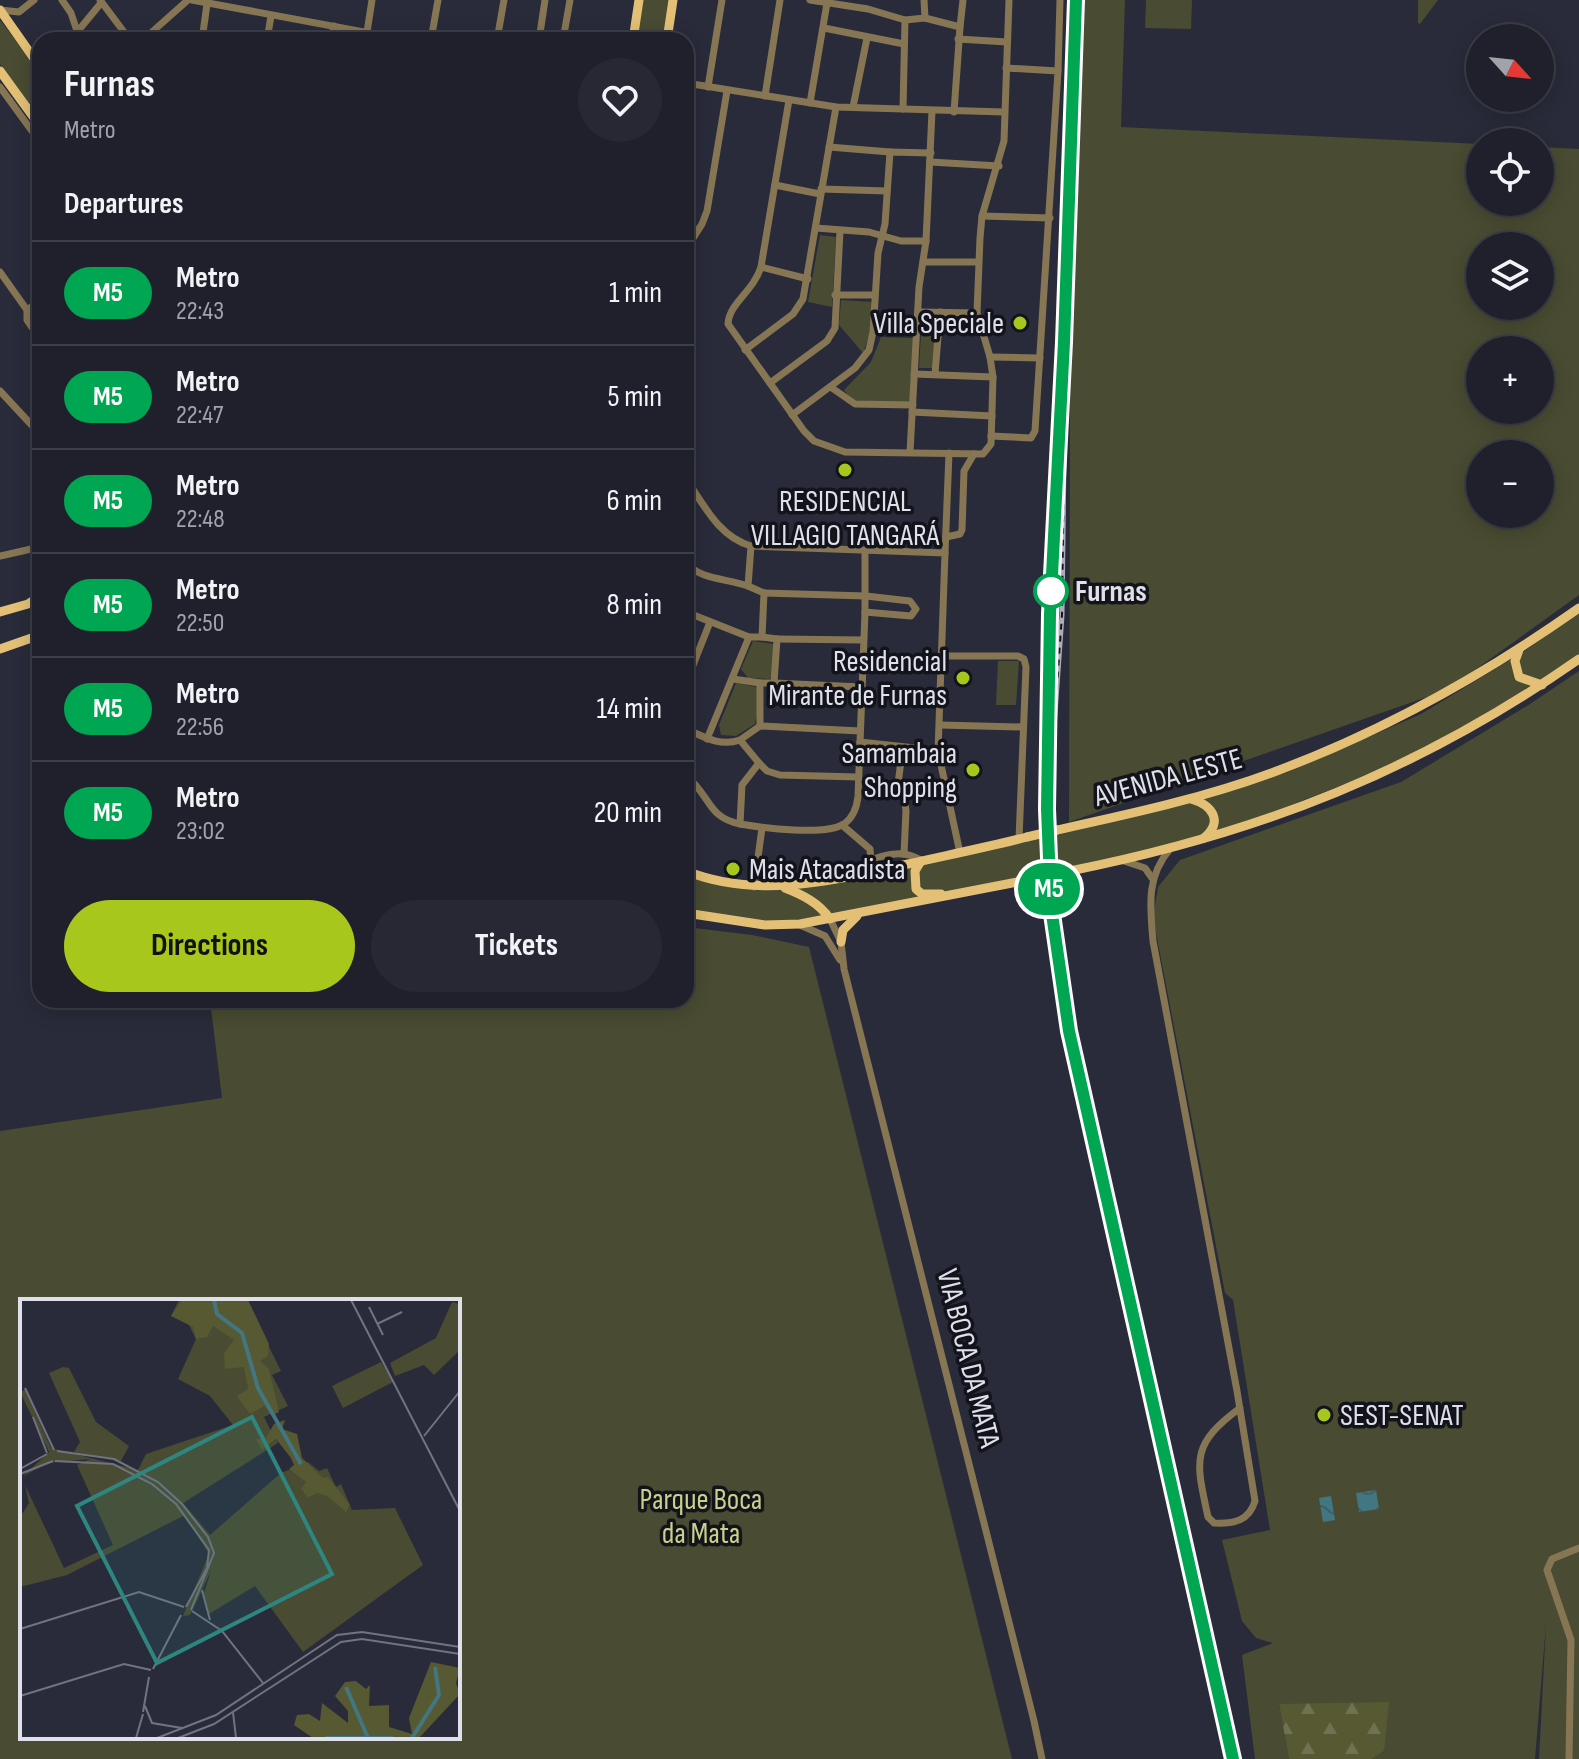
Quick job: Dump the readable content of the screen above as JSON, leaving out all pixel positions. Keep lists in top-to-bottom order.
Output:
{
  "streets": {
    "main road": ["AVENIDA LESTE"],
    "street": ["VIA BOCA DA MATA"]
  },
  "parks": ["Parque Boca da Mata"],
  "places": [
    "Villa Speciale",
    "RESIDENCIAL VILLAGIO TANGARÁ",
    "Furnas",
    "Residencial Mirante de Furnas",
    "Samambaia Shopping",
    "Mais Atacadista",
    "SEST-SENAT"
  ],
  "lines": ["metro line M5"],
  "north": "bottom right",
  "page": {
    "on_map": "M5",
    "map_buttons": ["+", "−"],
    "heading": [
      ["Furnas", "Metro"],
      "Departures"
    ],
    "list": [
      {
        "mark": "M5",
        "name": "Metro",
        "note": "22:43",
        "value": "1 min"
      },
      {
        "mark": "M5",
        "name": "Metro",
        "note": "22:47",
        "value": "5 min"
      },
      {
        "mark": "M5",
        "name": "Metro",
        "note": "22:48",
        "value": "6 min"
      },
      {
        "mark": "M5",
        "name": "Metro",
        "note": "22:50",
        "value": "8 min"
      },
      {
        "mark": "M5",
        "name": "Metro",
        "note": "22:56",
        "value": "14 min"
      },
      {
        "mark": "M5",
        "name": "Metro",
        "note": "23:02",
        "value": "20 min"
      }
    ],
    "buttons": ["Directions", "Tickets"]
  }
}
